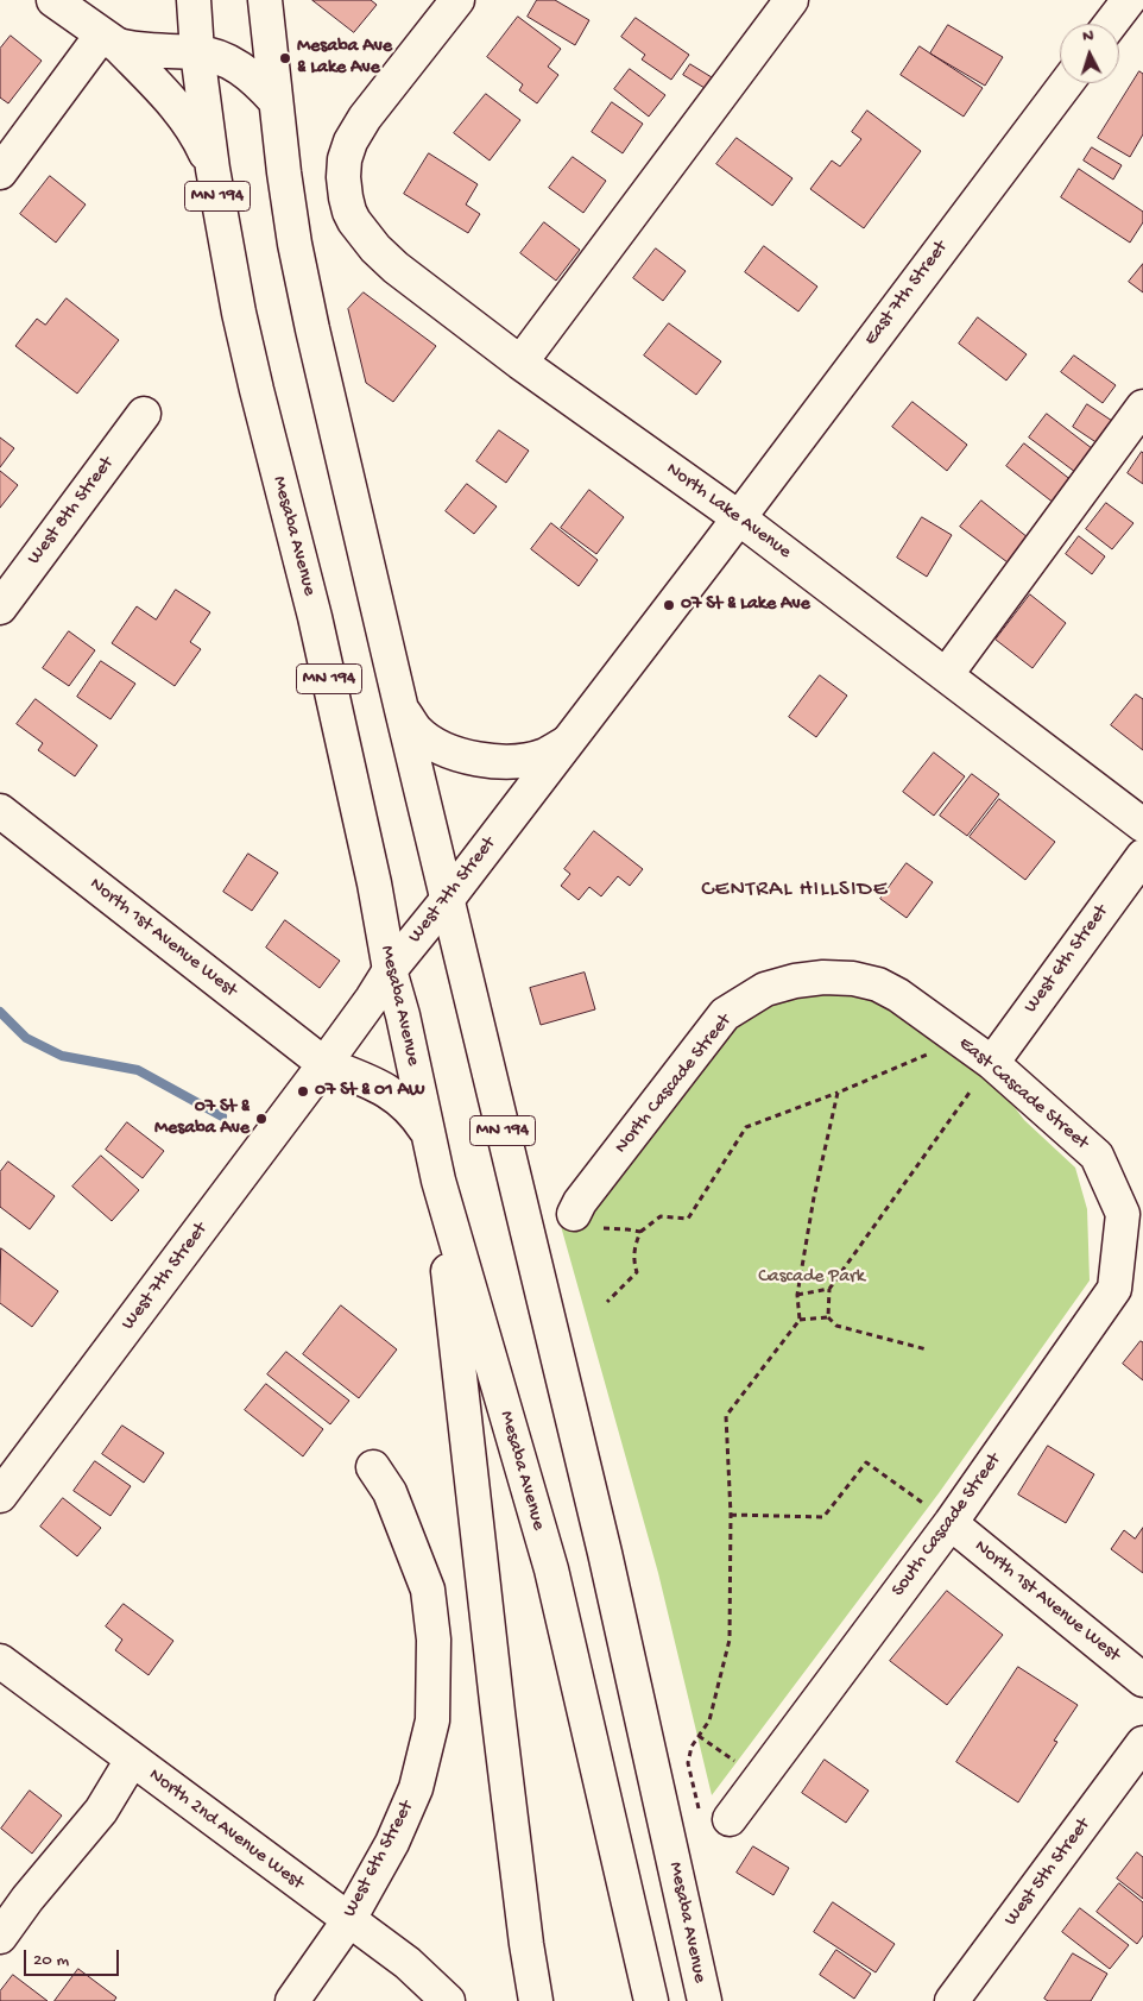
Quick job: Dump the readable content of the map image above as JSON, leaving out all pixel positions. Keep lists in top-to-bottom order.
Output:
{
  "streets": {
    "main road": [
      "MN 194",
      "East 7th Street",
      "West 8th Street",
      "North Lake Avenue",
      "Mesaba Avenue",
      "West 7th Street",
      "North 1st Avenue West",
      "West 6th Street",
      "North Cascade Street",
      "East Cascade Street",
      "South Cascade Street",
      "North 2nd Avenue West",
      "West 5th Street"
    ]
  },
  "crossings": [
    ["East 7th Street", "North Lake Avenue"],
    ["East 7th Street", "West 7th Street"],
    ["North Lake Avenue", "West 7th Street"],
    ["Mesaba Avenue", "West 7th Street"],
    ["Mesaba Avenue", "North 1st Avenue West"],
    ["West 7th Street", "North 1st Avenue West"],
    ["North 1st Avenue West", "South Cascade Street"],
    ["West 6th Street", "East Cascade Street"],
    ["West 6th Street", "North 2nd Avenue West"],
    ["North Cascade Street", "East Cascade Street"],
    ["East Cascade Street", "South Cascade Street"]
  ],
  "districts": ["CENTRAL HILLSIDE"],
  "parks": ["Cascade Park"],
  "places": [
    "Mesaba Ave & Lake Ave",
    "07 St & Lake Ave",
    "07 St & 01 AW",
    "07 St & Mesaba Ave"
  ],
  "scale_bar": "20 m",
  "north": "top"
}
